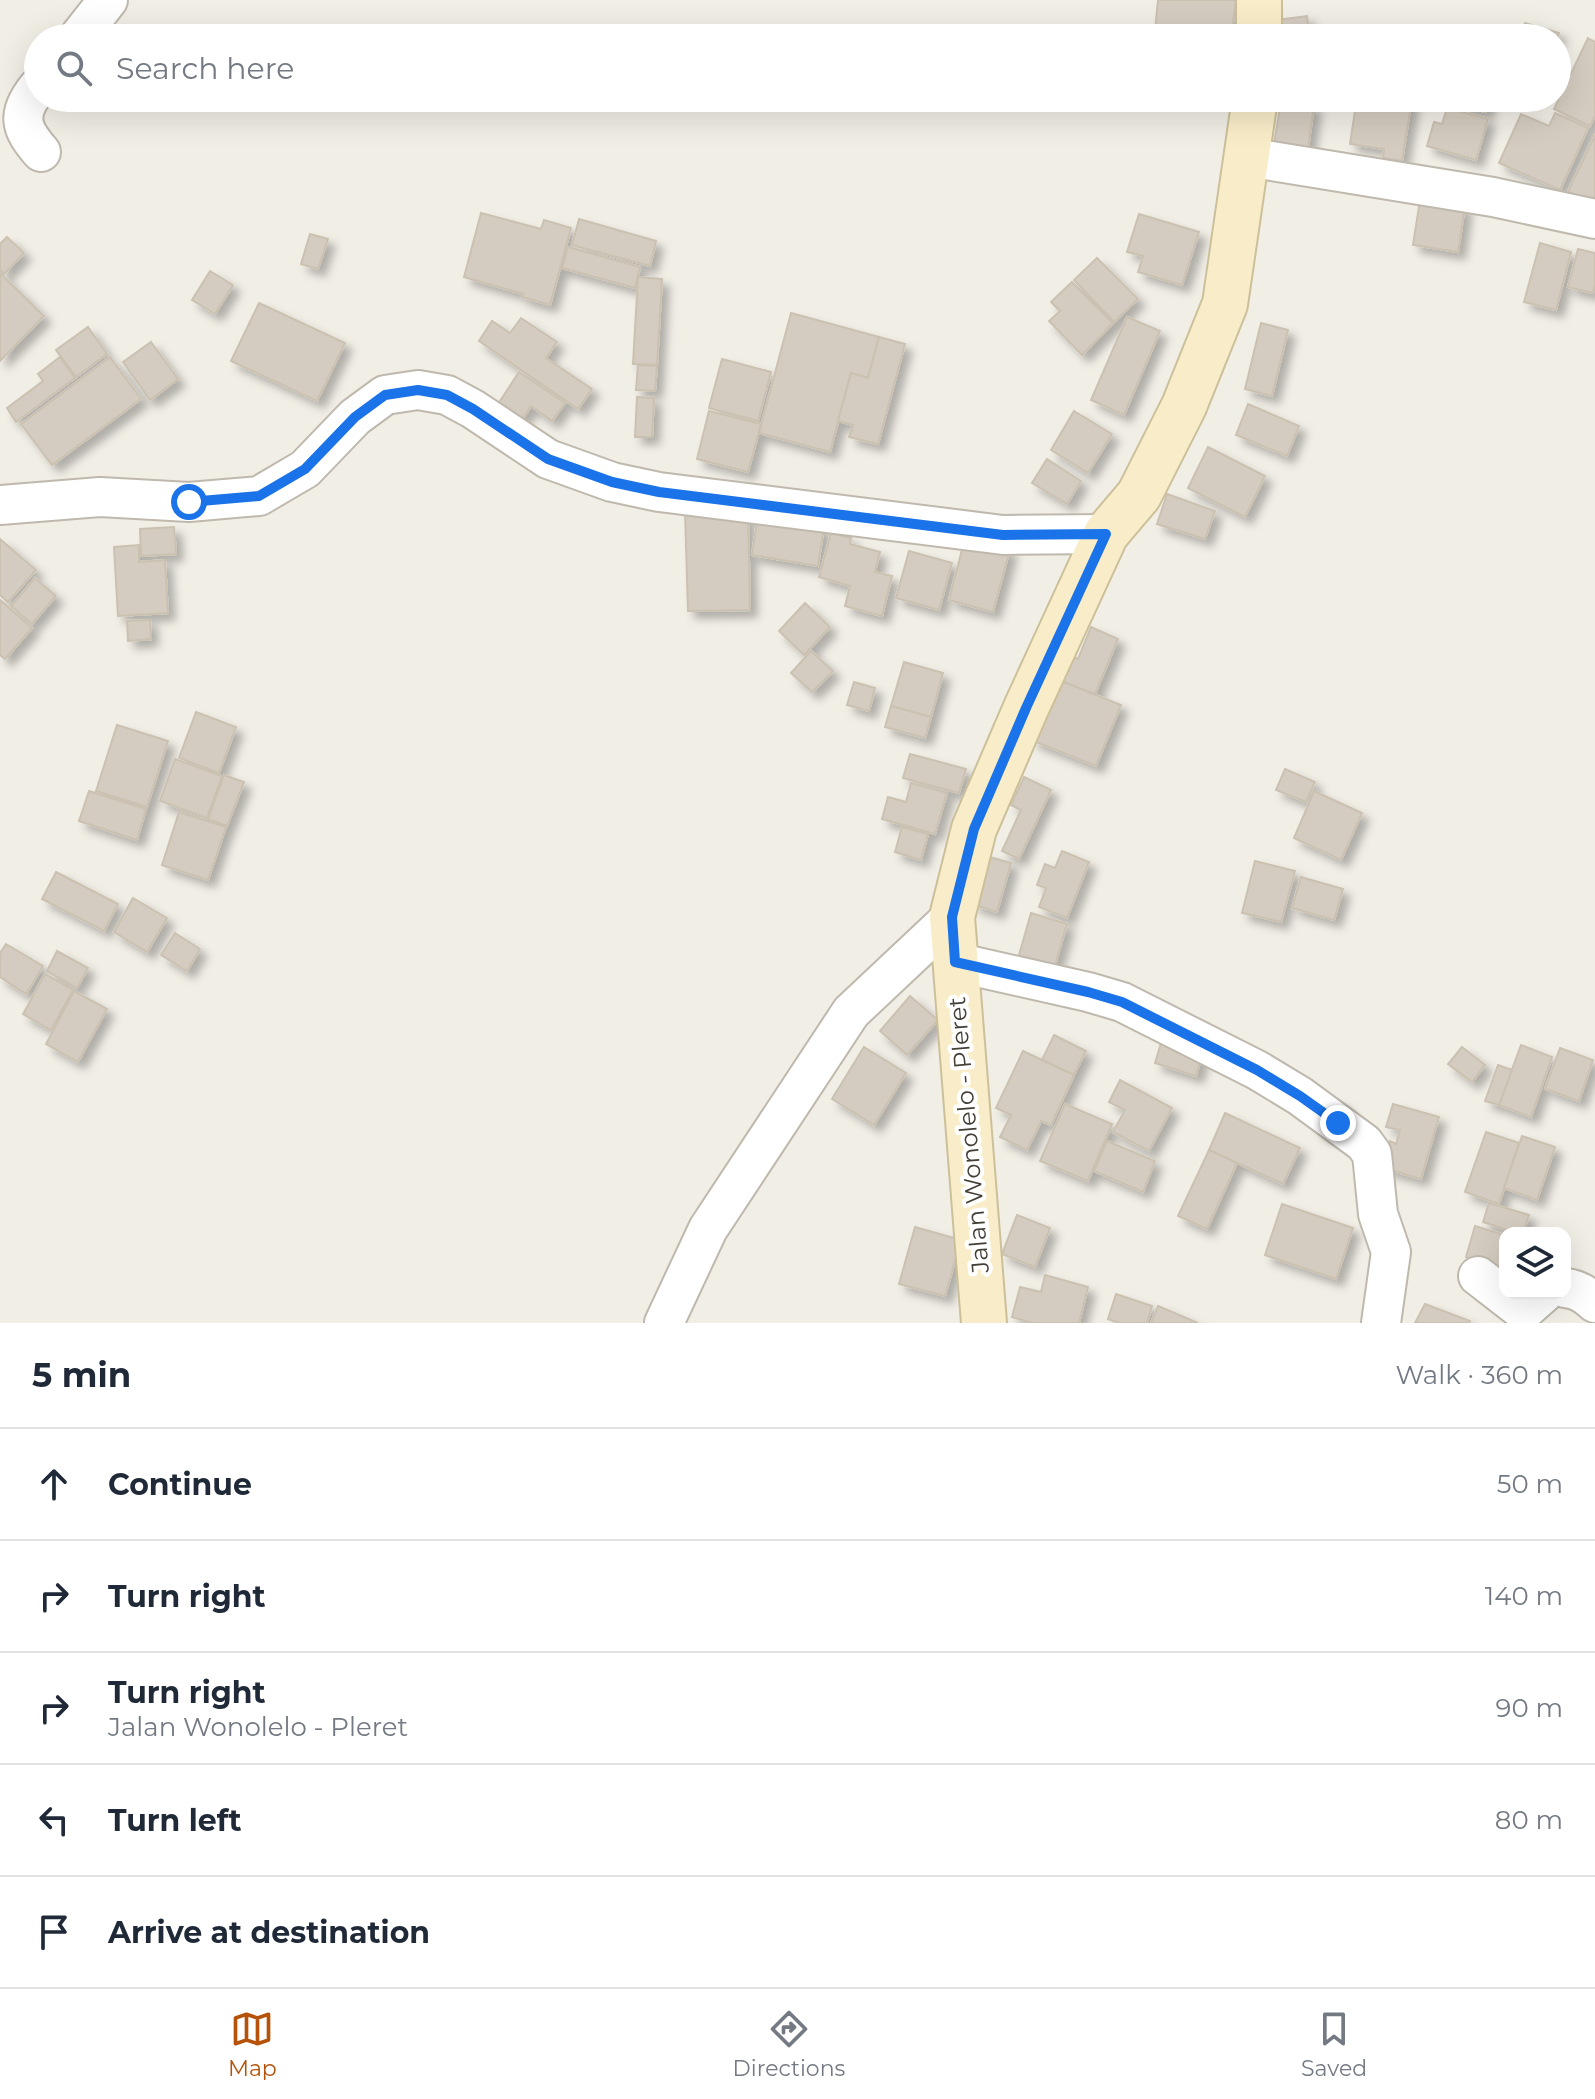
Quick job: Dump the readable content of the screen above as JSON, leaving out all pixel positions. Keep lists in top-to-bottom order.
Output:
{
  "streets": {
    "main road": ["Jalan Wonolelo - Pleret"]
  },
  "page": {
    "search": "Search here",
    "heading": ["5 min", "Walk · 360 m"],
    "list": [
      ["Continue", "50 m"],
      ["Turn right", "140 m"],
      ["Turn right", "Jalan Wonolelo - Pleret", "90 m"],
      ["Turn left", "80 m"],
      "Arrive at destination"
    ],
    "nav": ["Map", "Directions", "Saved"]
  }
}
